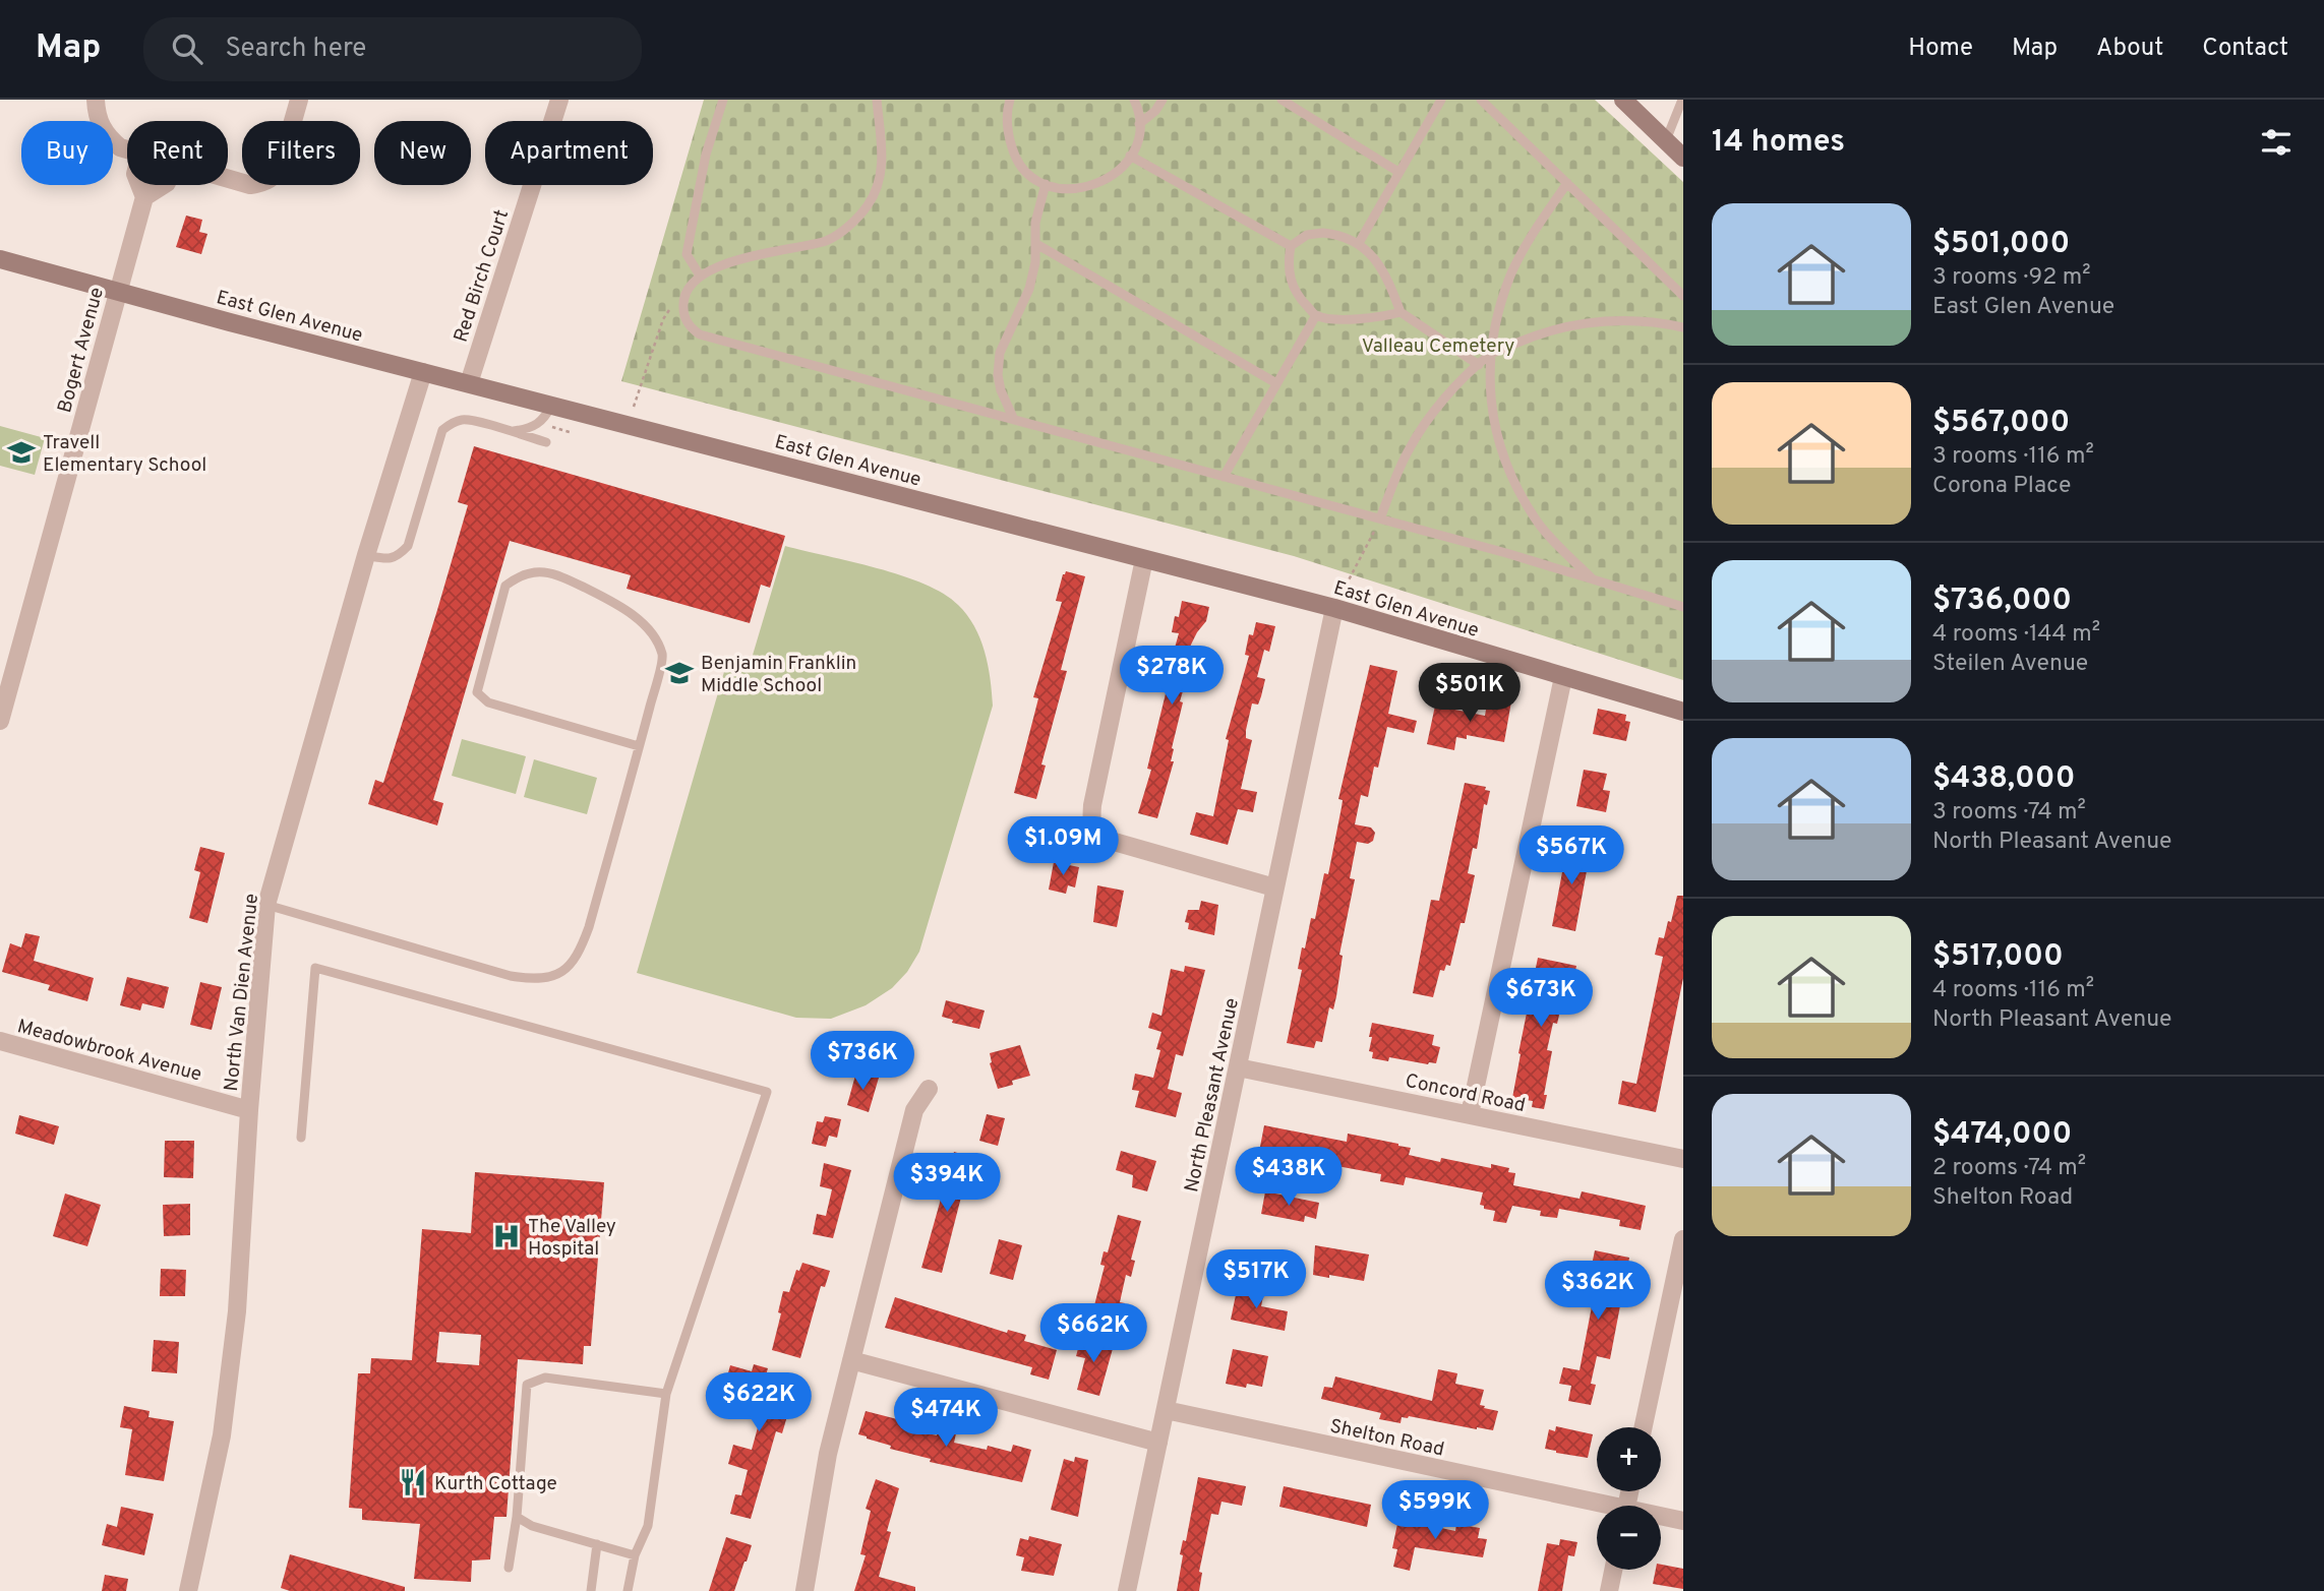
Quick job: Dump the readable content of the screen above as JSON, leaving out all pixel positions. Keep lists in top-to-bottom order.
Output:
{
  "streets": {
    "street": [
      "Red Birch Court",
      "East Glen Avenue",
      "Bogert Avenue",
      "North Van Dien Avenue",
      "Meadowbrook Avenue",
      "Concord Road",
      "North Pleasant Avenue",
      "Shelton Road"
    ]
  },
  "crossings": [
    ["Red Birch Court", "East Glen Avenue"],
    ["East Glen Avenue", "Bogert Avenue"],
    ["East Glen Avenue", "North Van Dien Avenue"],
    ["East Glen Avenue", "North Pleasant Avenue"],
    ["North Van Dien Avenue", "Meadowbrook Avenue"],
    ["Concord Road", "North Pleasant Avenue"],
    ["North Pleasant Avenue", "Shelton Road"]
  ],
  "parks": ["Valleau Cemetery"],
  "places": {
    "school or university": ["Travell Elementary School", "Benjamin Franklin Middle School"],
    "hospital": ["The Valley Hospital"],
    "restaurant": ["Kurth Cottage"]
  },
  "page": {
    "header": "Map",
    "search": "Search here",
    "nav": [
      "Home",
      "Map",
      "About",
      "Contact"
    ],
    "heading": "14 homes",
    "chip": [
      "Buy",
      "Rent",
      "Filters",
      "New",
      "Apartment"
    ],
    "list": [
      {
        "name": "$501,000",
        "note": "3 rooms · 92 m² · East Glen Avenue"
      },
      {
        "name": "$567,000",
        "note": "3 rooms · 116 m² · Corona Place"
      },
      {
        "name": "$736,000",
        "note": "4 rooms · 144 m² · Steilen Avenue"
      },
      {
        "name": "$438,000",
        "note": "3 rooms · 74 m² · North Pleasant Avenue"
      },
      {
        "name": "$517,000",
        "note": "4 rooms · 116 m² · North Pleasant Avenue"
      },
      {
        "name": "$474,000",
        "note": "2 rooms · 74 m² · Shelton Road"
      }
    ],
    "price": [
      "$278K",
      "$501K",
      "$1.09M",
      "$567K",
      "$673K",
      "$736K",
      "$438K",
      "$394K",
      "$517K",
      "$362K",
      "$662K",
      "$622K",
      "$474K",
      "$599K"
    ],
    "map_buttons": ["+", "−"]
  }
}
